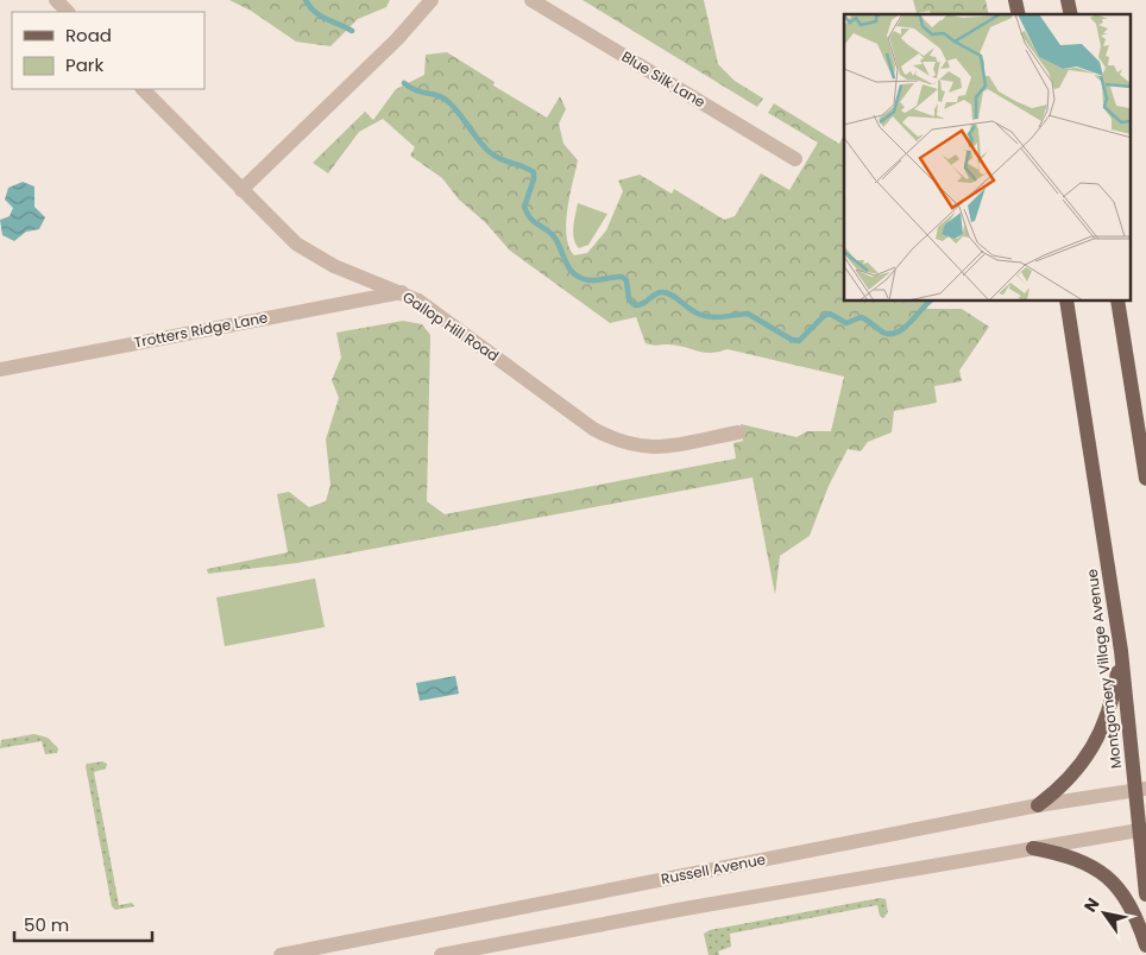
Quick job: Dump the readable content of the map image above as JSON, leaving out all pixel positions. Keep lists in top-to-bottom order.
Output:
{
  "streets": {
    "main road": ["Montgomery Village Avenue"],
    "street": [
      "Blue Silk Lane",
      "Gallop Hill Road",
      "Trotters Ridge Lane",
      "Russell Avenue"
    ]
  },
  "crossings": [
    ["Gallop Hill Road", "Trotters Ridge Lane"],
    ["Montgomery Village Avenue", "Russell Avenue"]
  ],
  "legend": ["Road", "Park"],
  "scale_bar": "50 m",
  "north": "top left"
}
